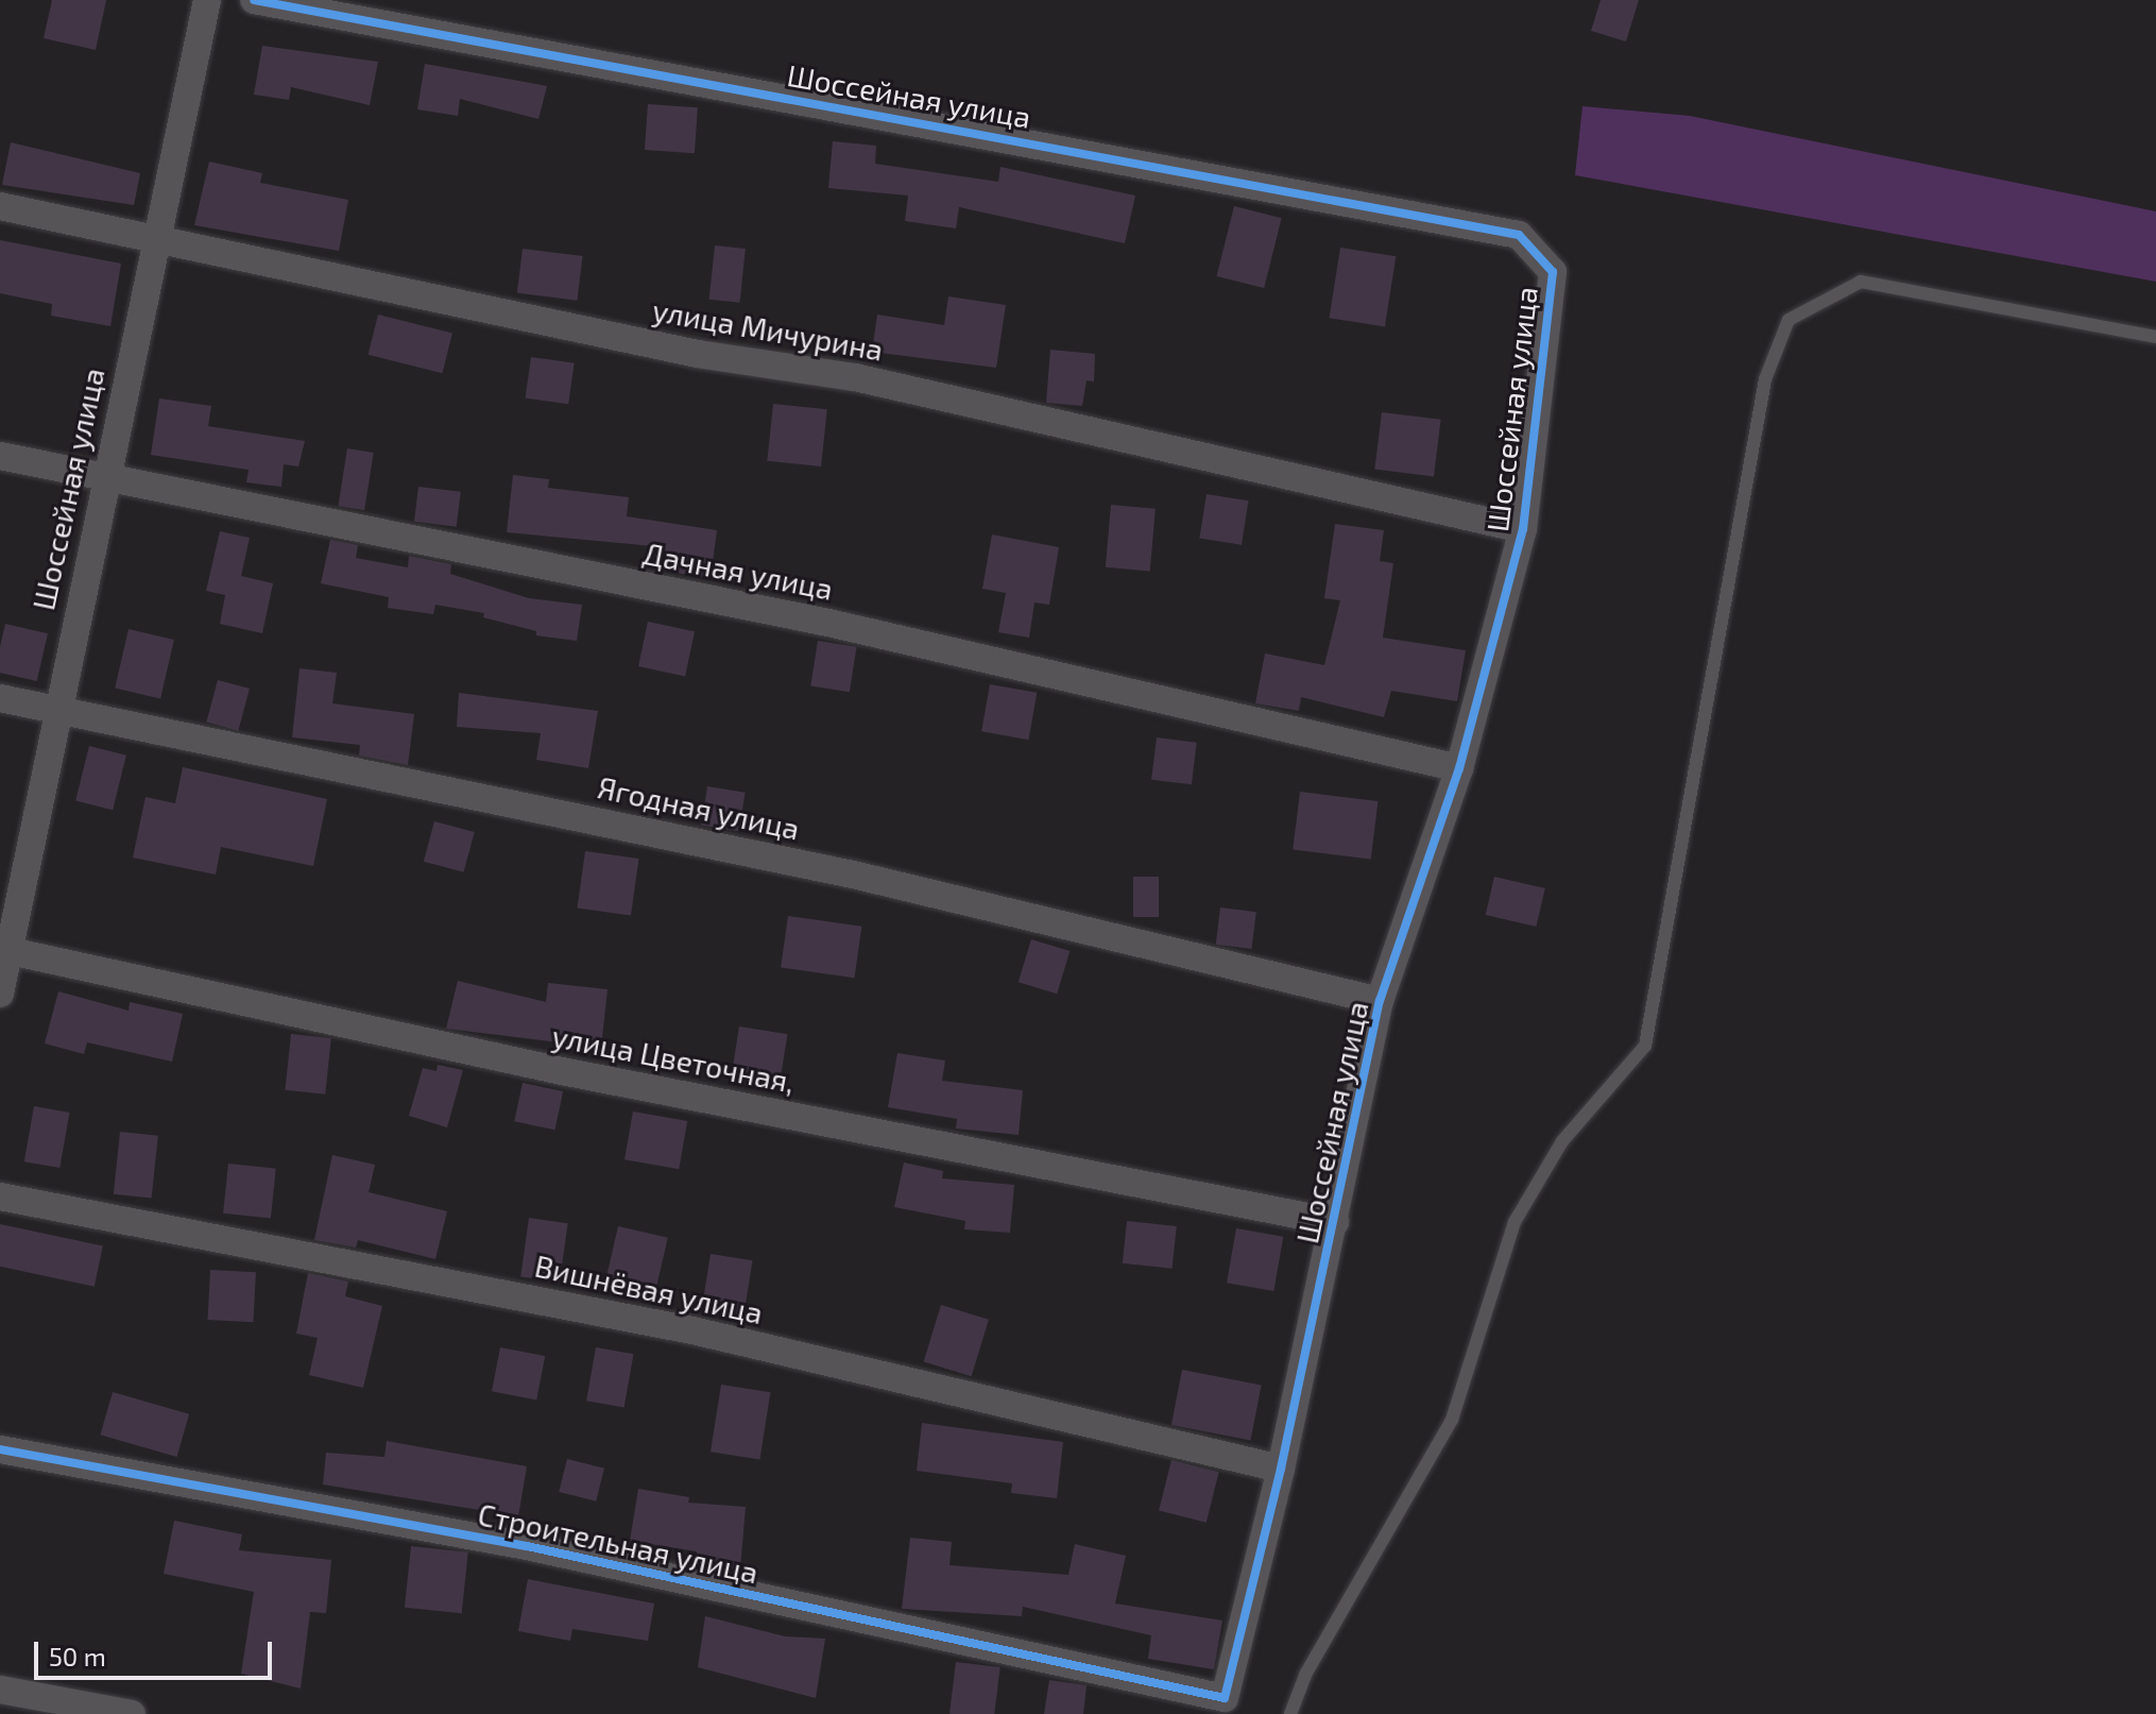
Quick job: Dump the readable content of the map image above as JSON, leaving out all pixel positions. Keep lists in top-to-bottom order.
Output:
{
  "streets": {
    "street": [
      "Шоссейная улица",
      "улица Мичурина",
      "Дачная улица",
      "Ягодная улица",
      "улица Цветочная,",
      "Вишнёвая улица",
      "Строительная улица"
    ]
  },
  "crossings": [
    ["Шоссейная улица", "улица Мичурина"],
    ["Шоссейная улица", "Дачная улица"],
    ["Шоссейная улица", "Ягодная улица"],
    ["Шоссейная улица", "улица Цветочная,"],
    ["Шоссейная улица", "Вишнёвая улица"],
    ["Шоссейная улица", "Строительная улица"]
  ],
  "scale_bar": "50 m"
}
